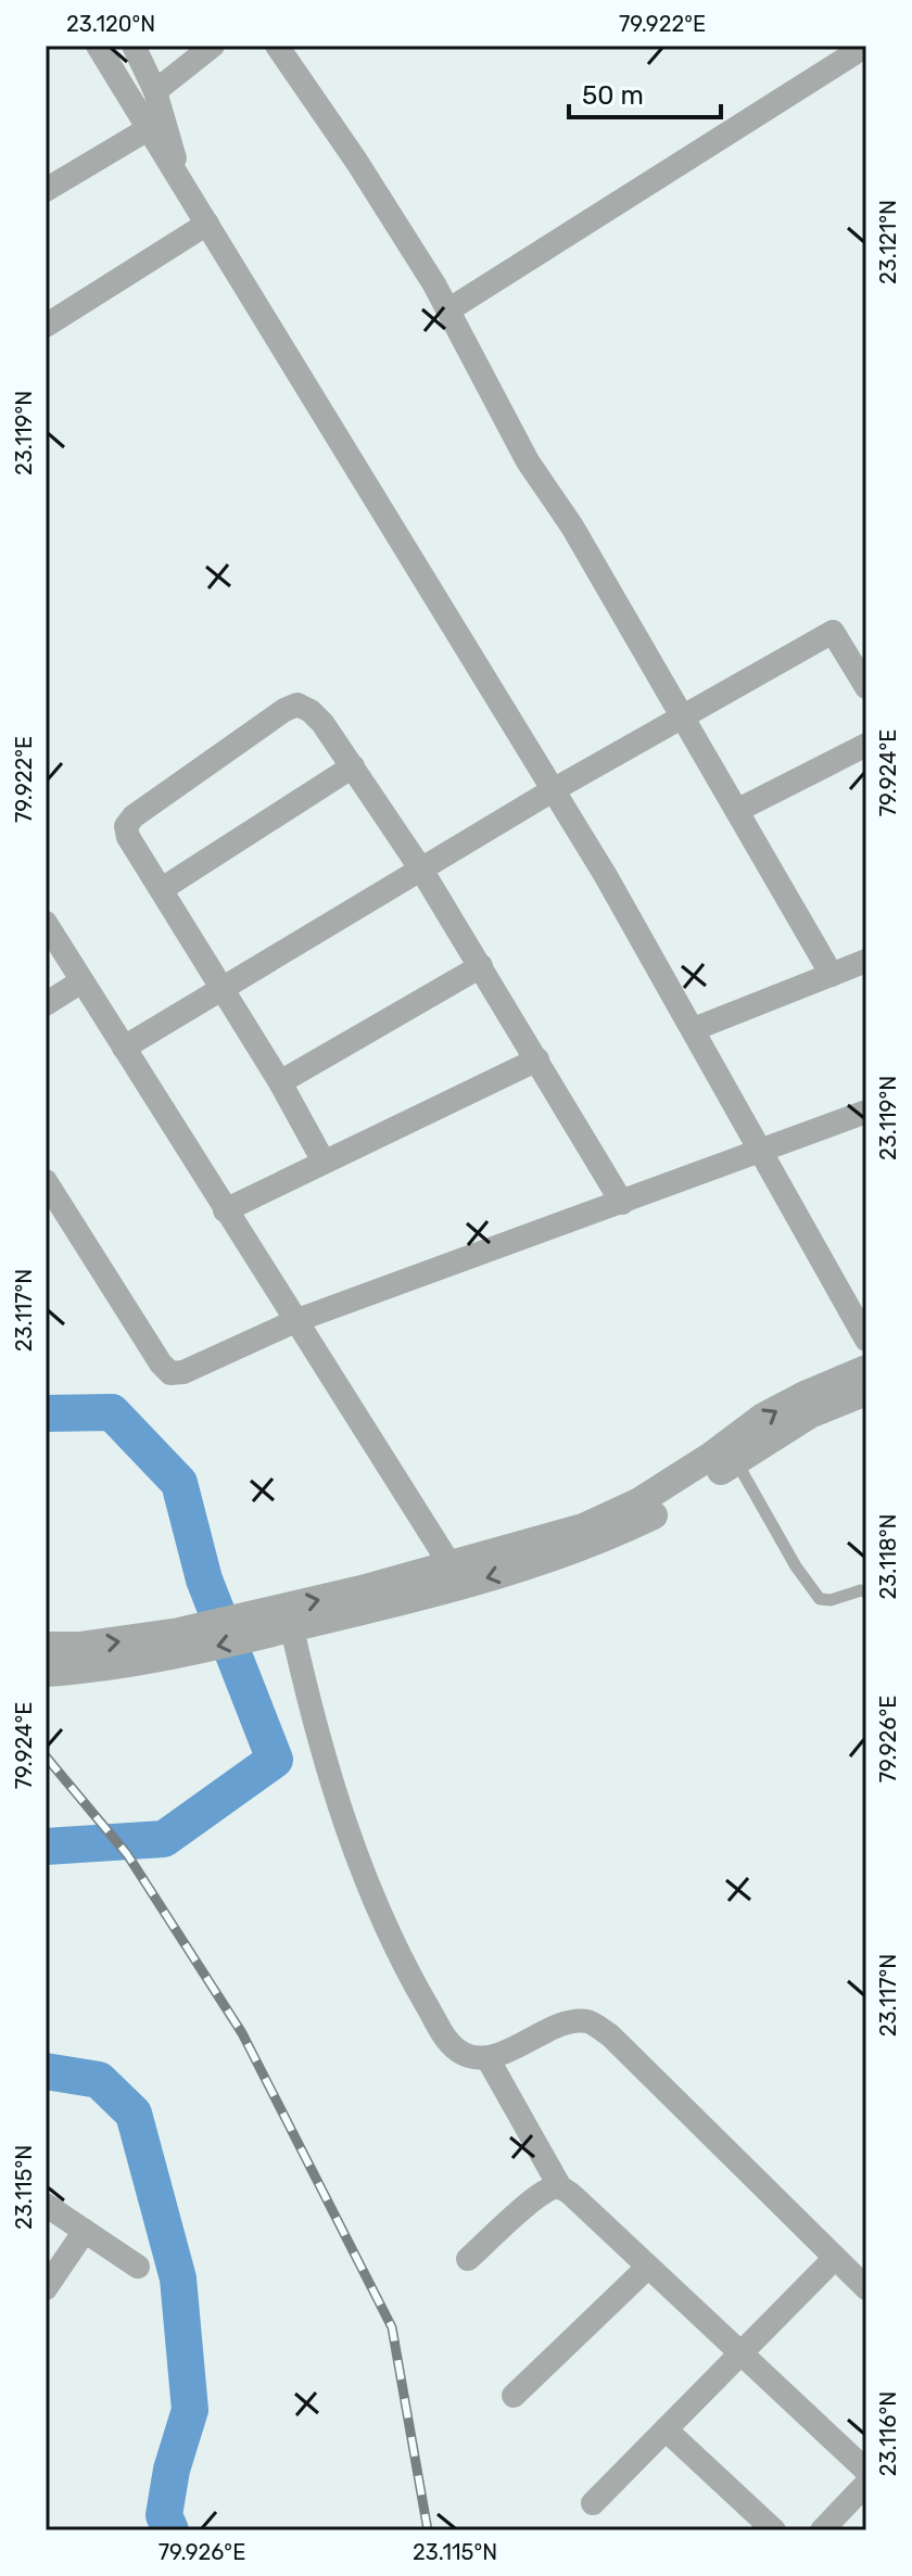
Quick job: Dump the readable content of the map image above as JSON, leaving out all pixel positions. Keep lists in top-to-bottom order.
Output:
{
  "scale_bar": "50 m",
  "coordinates": [
    "23.120°N",
    "79.922°E",
    "23.121°N",
    "23.119°N",
    "79.924°E",
    "23.117°N",
    "23.118°N",
    "79.926°E",
    "23.115°N",
    "23.116°N"
  ]
}
